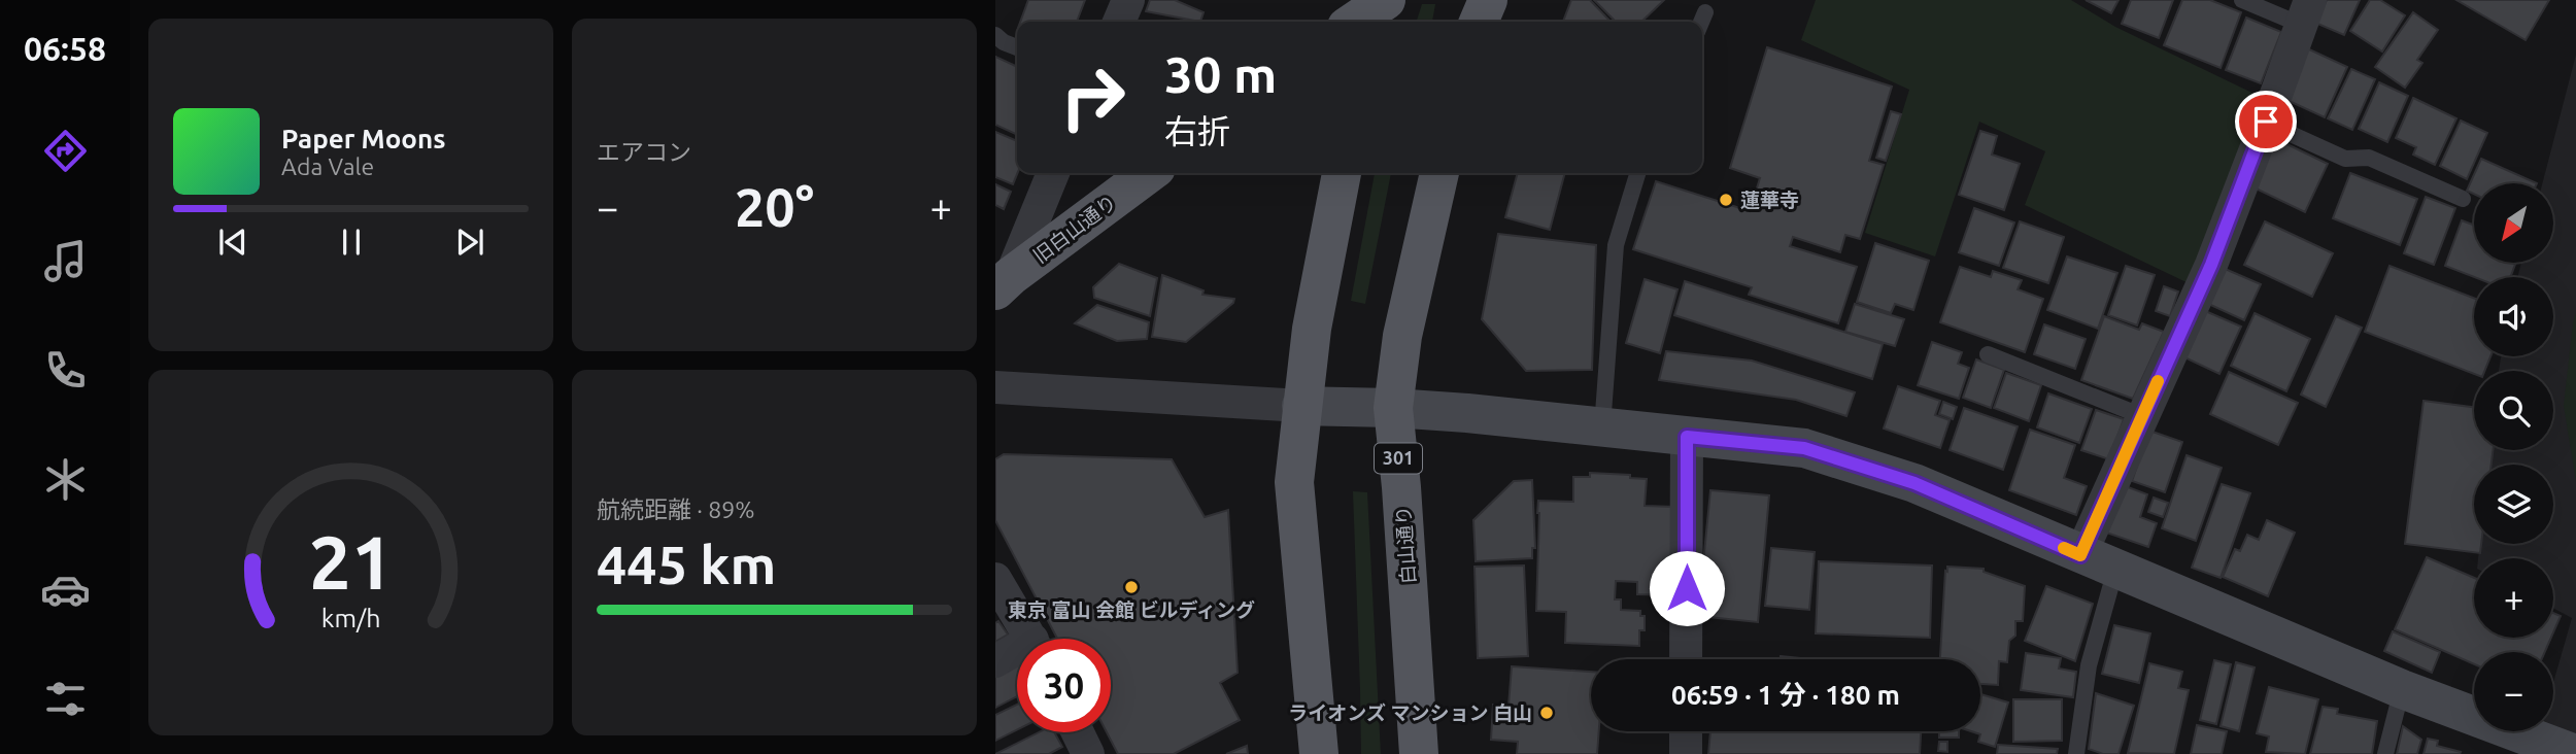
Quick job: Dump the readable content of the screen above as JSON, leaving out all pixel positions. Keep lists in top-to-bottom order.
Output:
{
  "streets": {
    "main road": ["旧白山通り", "301", "白山通り"]
  },
  "places": ["蓮華寺", "東京 富山 会館 ビルディング", "ライオンズ マンション 白山"],
  "north": "bottom left",
  "page": {
    "tabs": "06:58",
    "tile": [
      "エアコン",
      ["航続距離 · 89%", "445 km"]
    ],
    "turn": ["30 m", "右折"],
    "song": ["Paper Moons", "Ada Vale"],
    "heat": ["−", "20°", "+"],
    "map_buttons": ["+", "−"],
    "limit": "30",
    "trip": "06:59 · 1 分 · 180 m",
    "gauge": ["21", "km/h"]
  }
}
